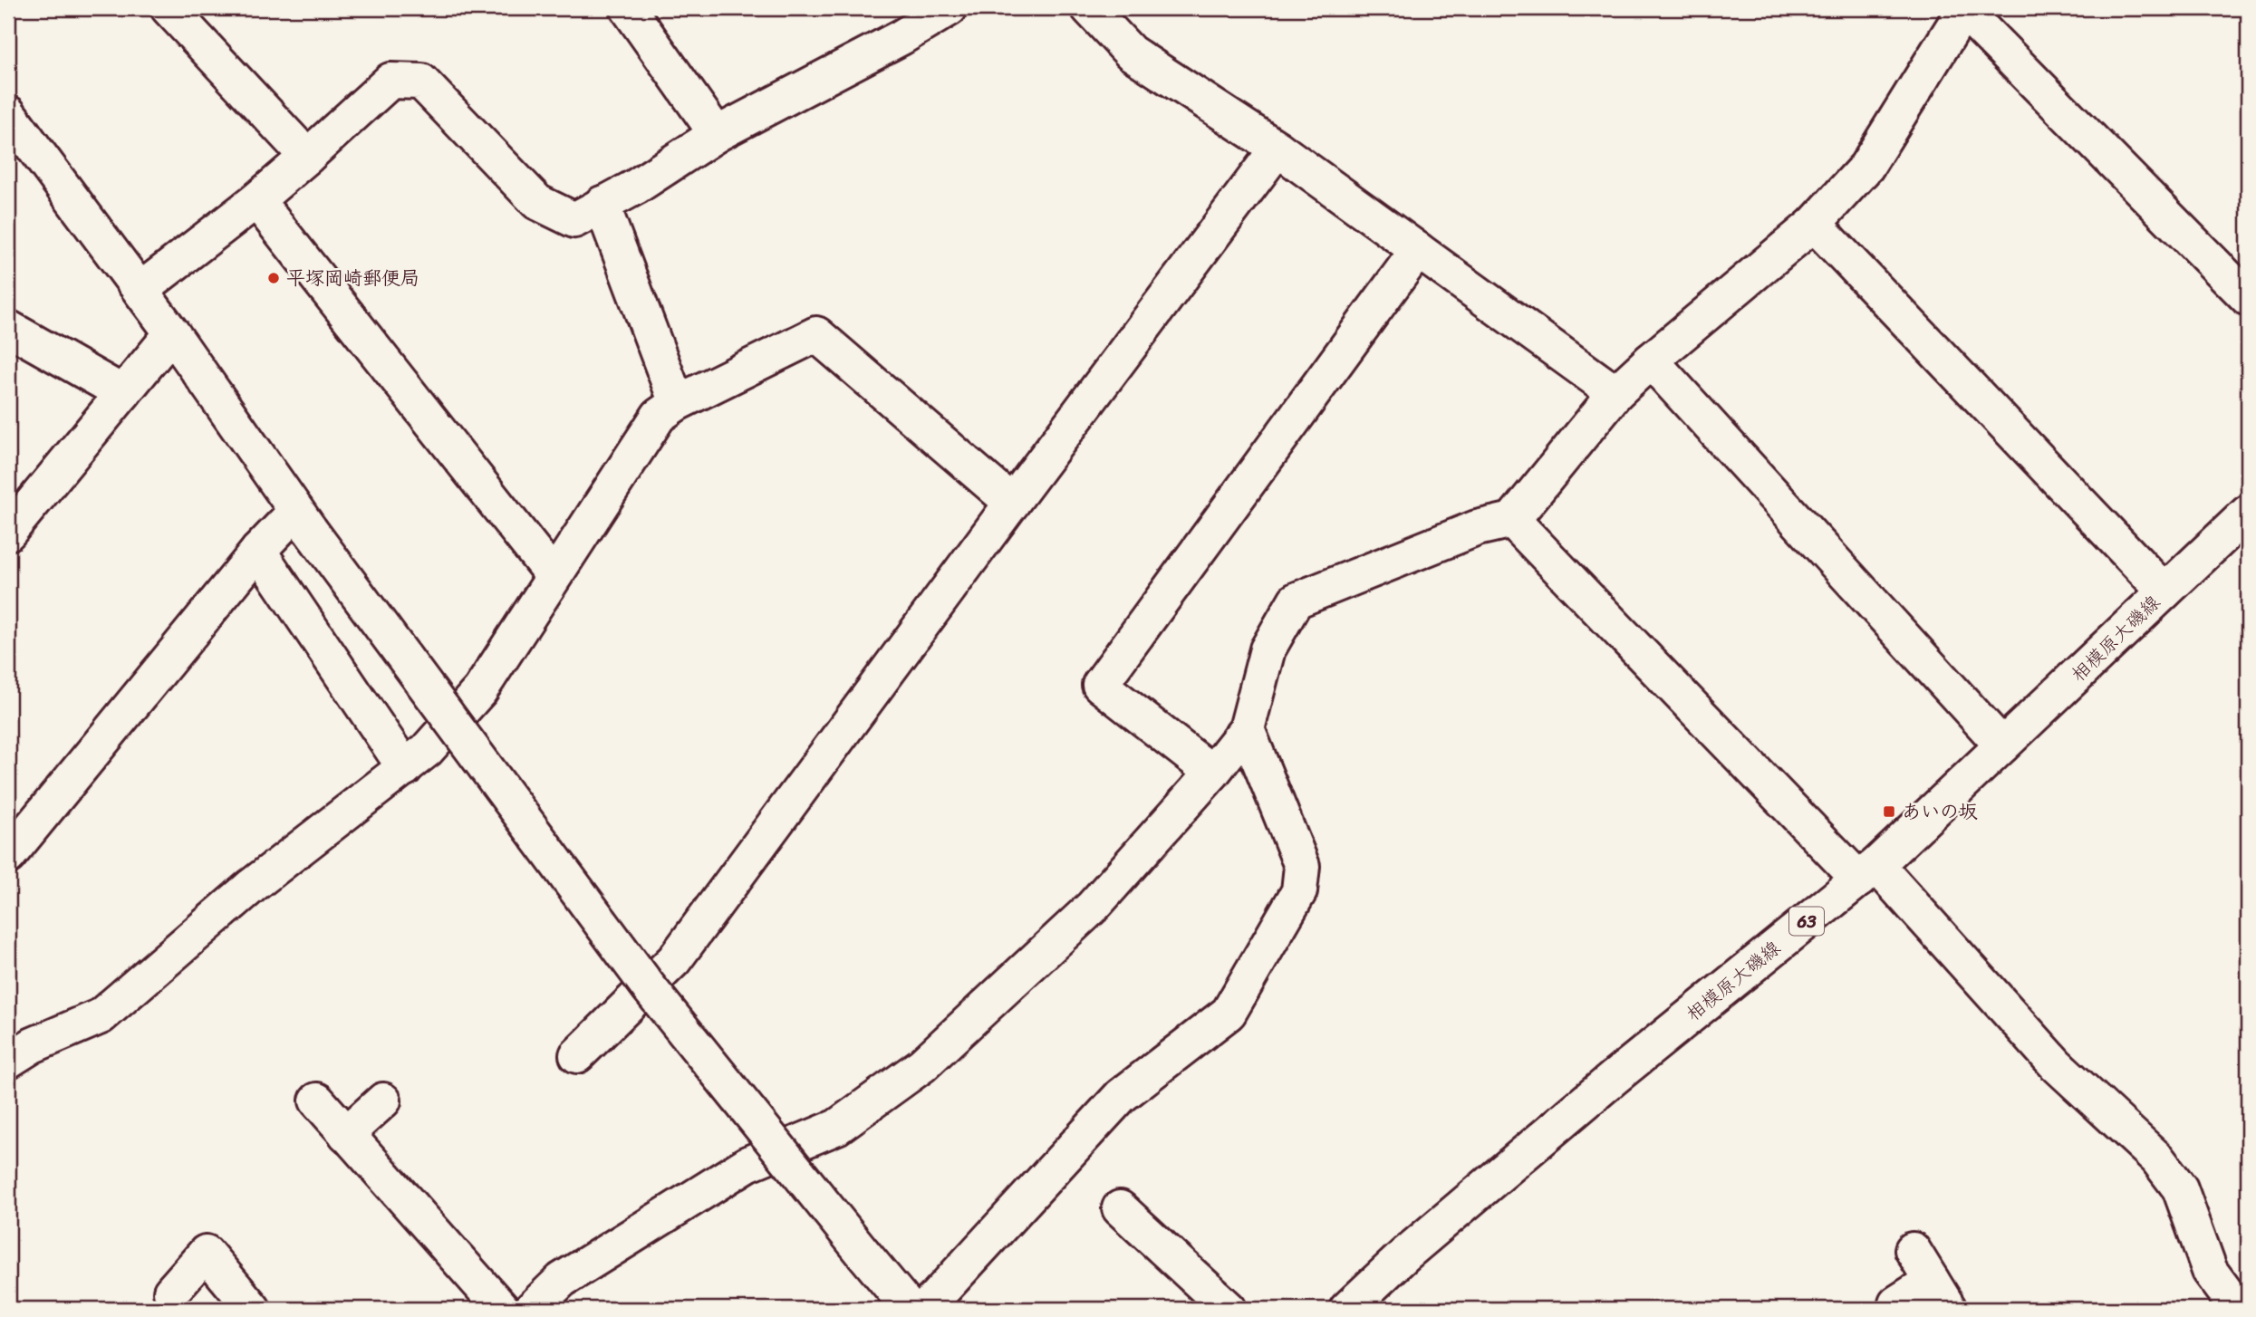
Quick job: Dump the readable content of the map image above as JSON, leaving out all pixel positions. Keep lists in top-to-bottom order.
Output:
{
  "streets": {
    "street": ["相模原大磯線", "63"]
  },
  "places": {
    "other": ["平塚岡崎郵便局"],
    "transit": ["あいの坂"]
  }
}
